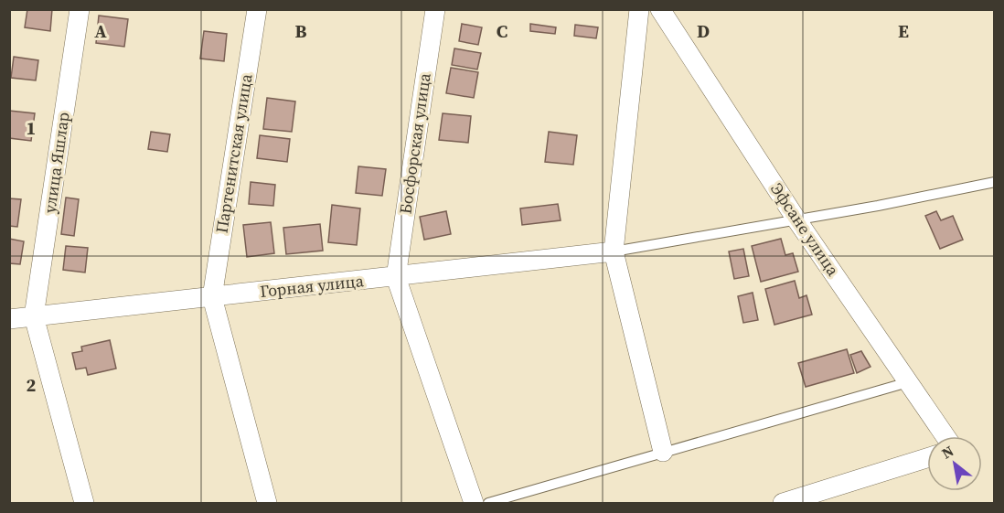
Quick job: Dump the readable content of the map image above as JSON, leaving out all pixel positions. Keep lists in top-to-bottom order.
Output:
{
  "streets": {
    "street": [
      "Босфорская улица",
      "Партенитская улица",
      "улица Яшлар",
      "Эфсане улица",
      "Горная улица"
    ]
  },
  "crossings": [
    ["Босфорская улица", "Горная улица"],
    ["Партенитская улица", "Горная улица"],
    ["улица Яшлар", "Горная улица"]
  ],
  "north": "top left",
  "grid": {
    "columns": [
      "A",
      "B",
      "C",
      "D",
      "E"
    ],
    "rows": ["1", "2"]
  }
}
